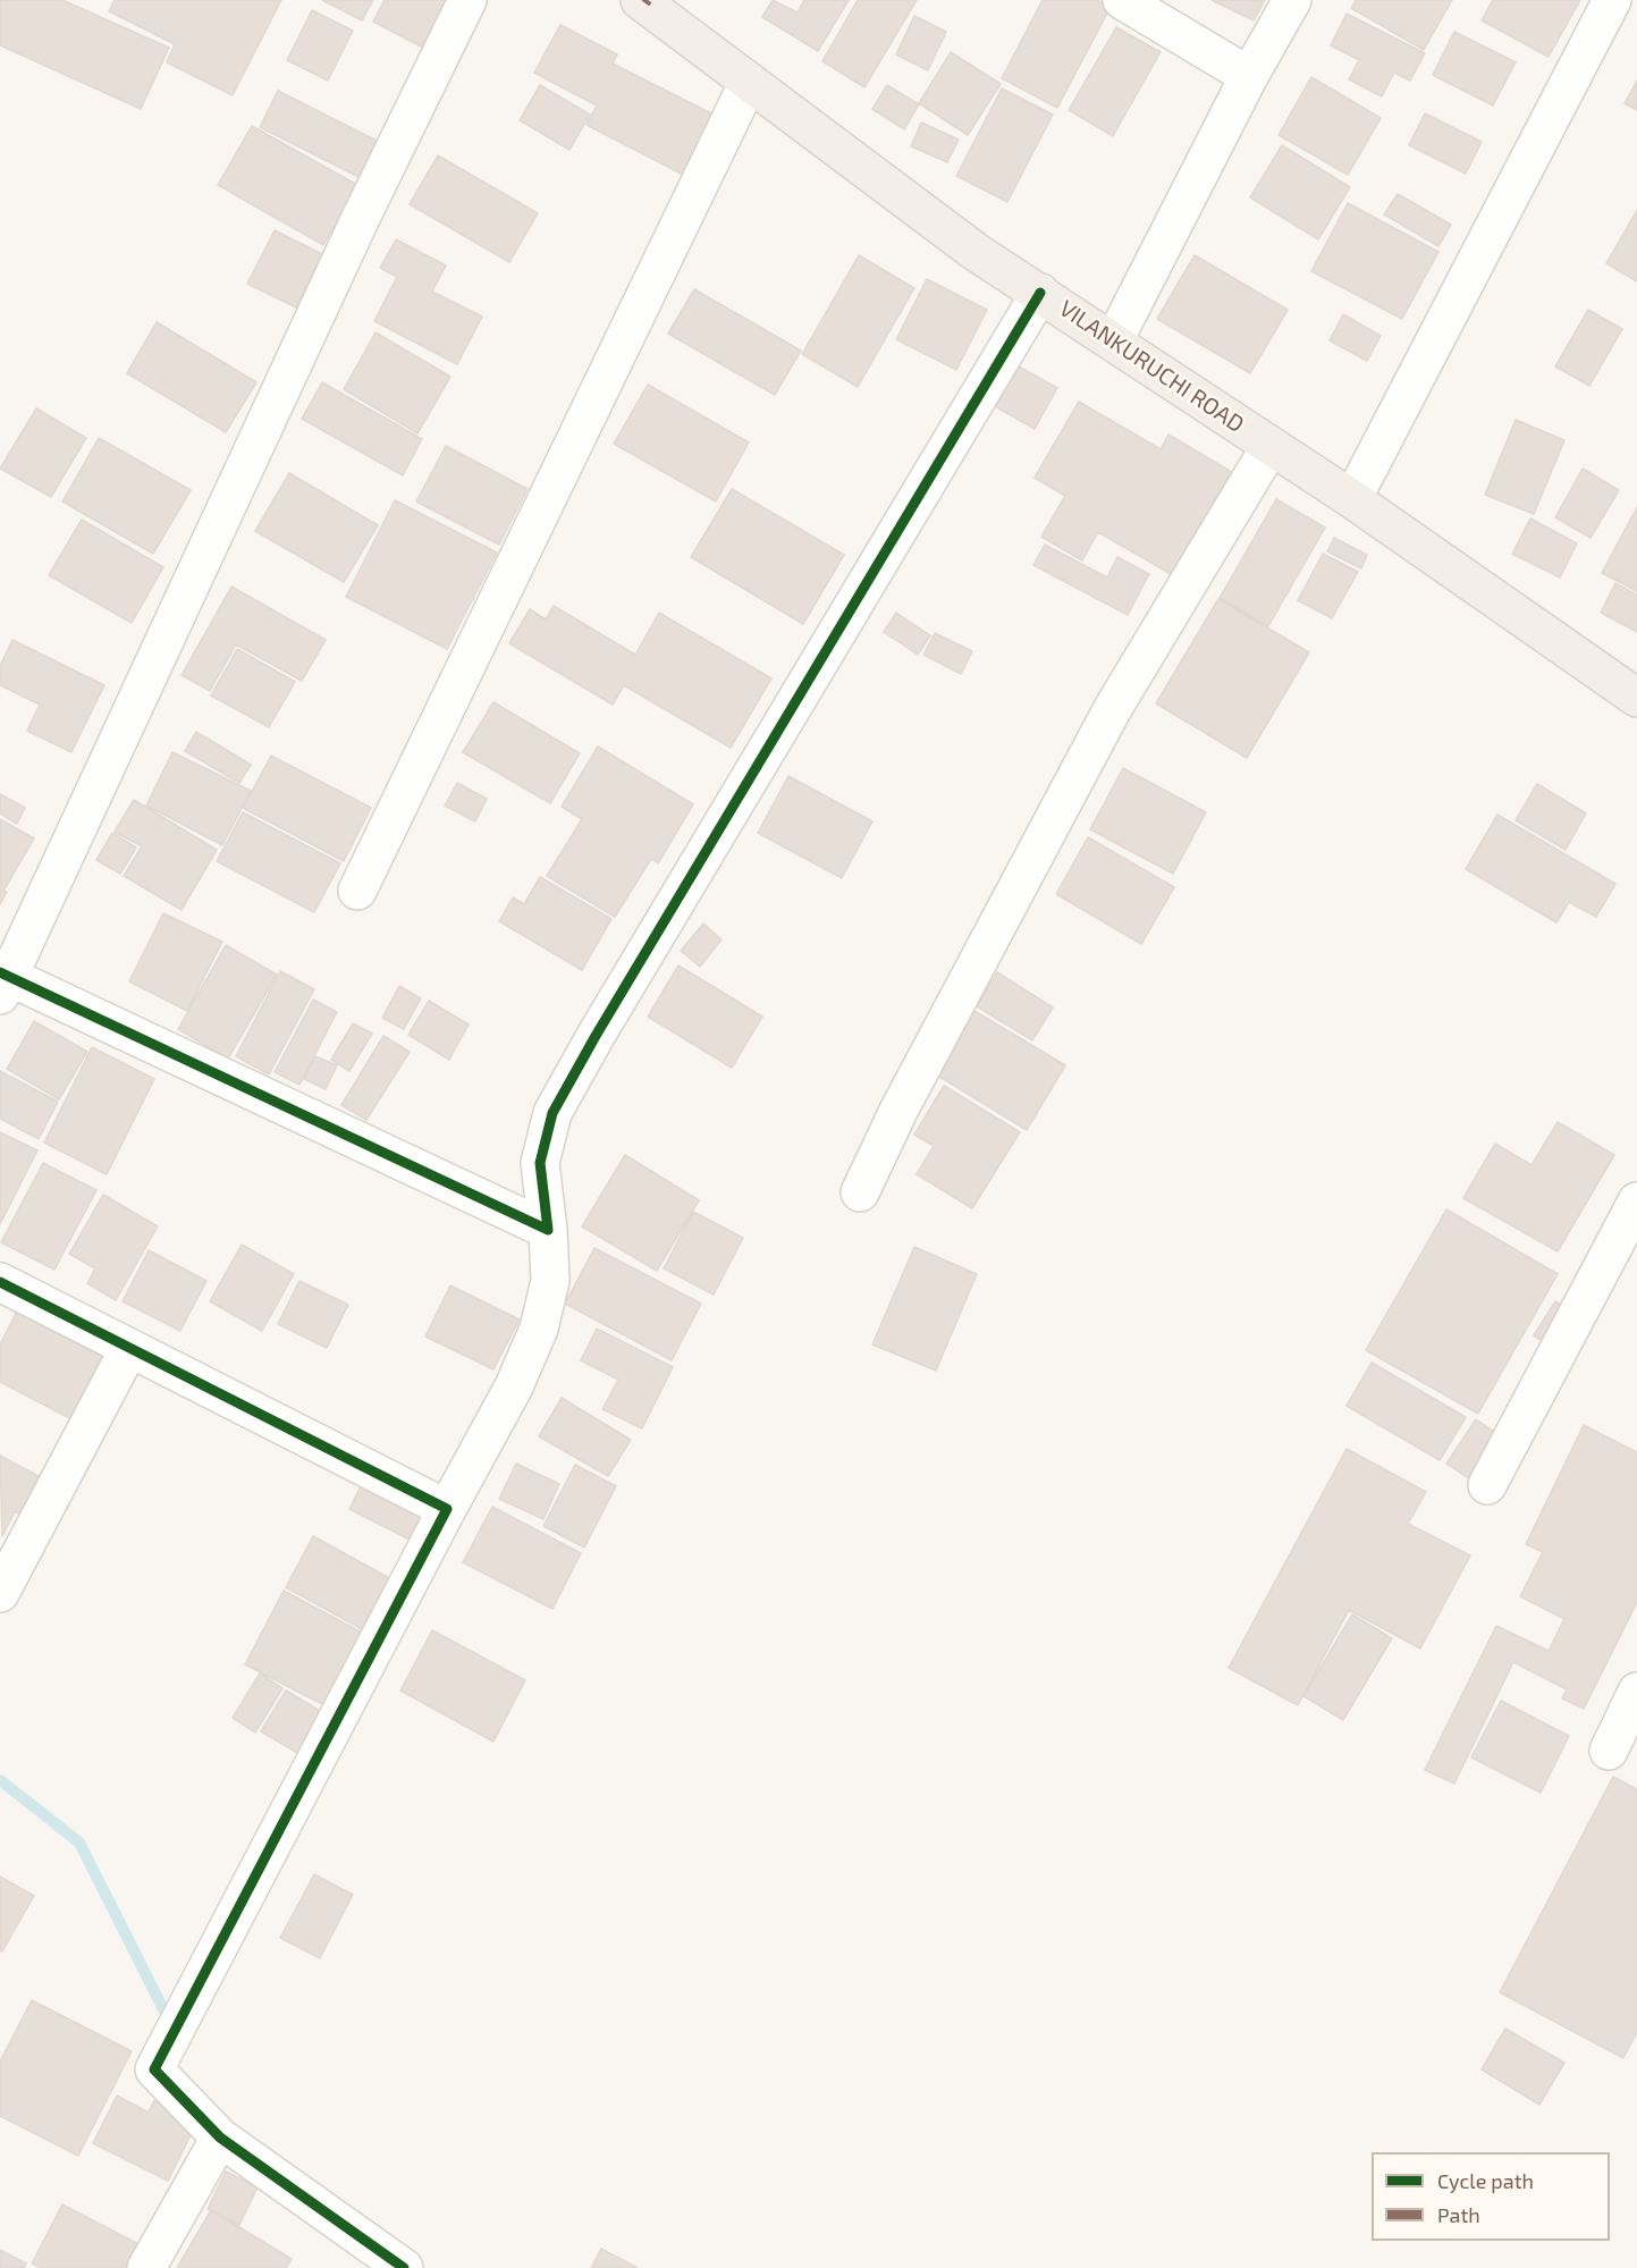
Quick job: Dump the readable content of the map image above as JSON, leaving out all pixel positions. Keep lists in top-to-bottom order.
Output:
{
  "streets": {
    "main road": ["VILANKURUCHI ROAD"]
  },
  "legend": ["Cycle path", "Path"]
}
